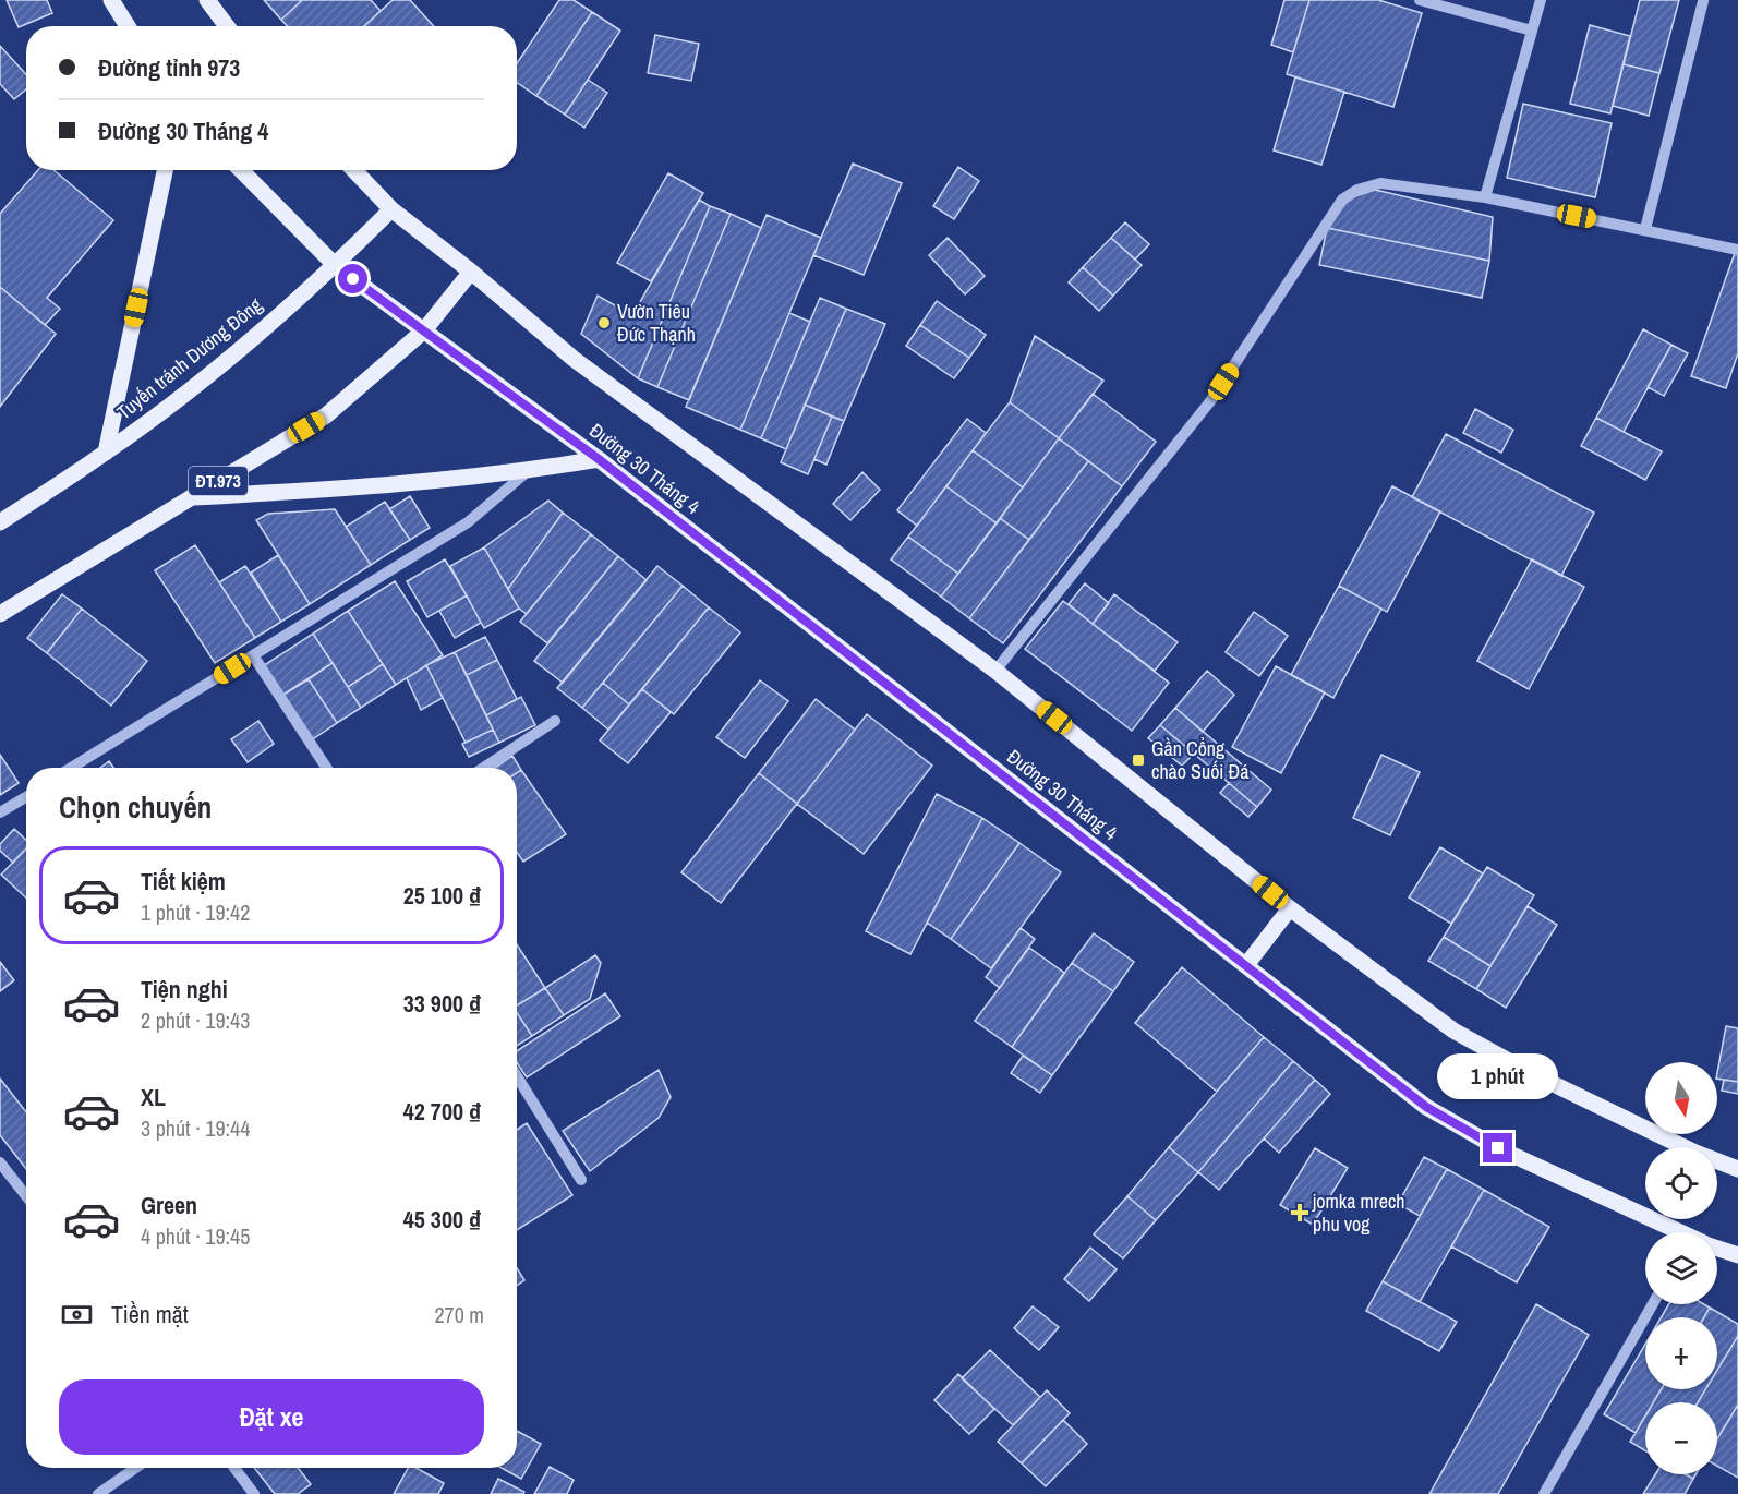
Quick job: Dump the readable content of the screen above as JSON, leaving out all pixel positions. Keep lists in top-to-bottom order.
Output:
{
  "streets": {
    "main road": ["Tuyến tránh Dương Đông", "Đường 30 Tháng 4", "ĐT.973"]
  },
  "crossings": [
    ["Tuyến tránh Dương Đông", "Đường 30 Tháng 4"],
    ["Đường 30 Tháng 4", "ĐT.973"]
  ],
  "places": {
    "other": ["Vườn Tiêu Đức Thạnh"],
    "transit": ["Gần Cổng chào Suối Đá"],
    "health": ["jomka mrech phu vog"]
  },
  "north": "bottom",
  "page": {
    "banner": ["Đường tỉnh 973", "Đường 30 Tháng 4"],
    "heading": "Chọn chuyến",
    "list": [
      {
        "name": "Tiết kiệm",
        "note": "1 phút · 19:42",
        "value": "25 100 ₫"
      },
      {
        "name": "Tiện nghi",
        "note": "2 phút · 19:43",
        "value": "33 900 ₫"
      },
      {
        "name": "XL",
        "note": "3 phút · 19:44",
        "value": "42 700 ₫"
      },
      {
        "name": "Green",
        "note": "4 phút · 19:45",
        "value": "45 300 ₫"
      }
    ],
    "bubble": "1 phút",
    "map_buttons": ["+", "−"],
    "pay": ["Tiền mặt", "270 m"],
    "buttons": "Đặt xe"
  }
}
